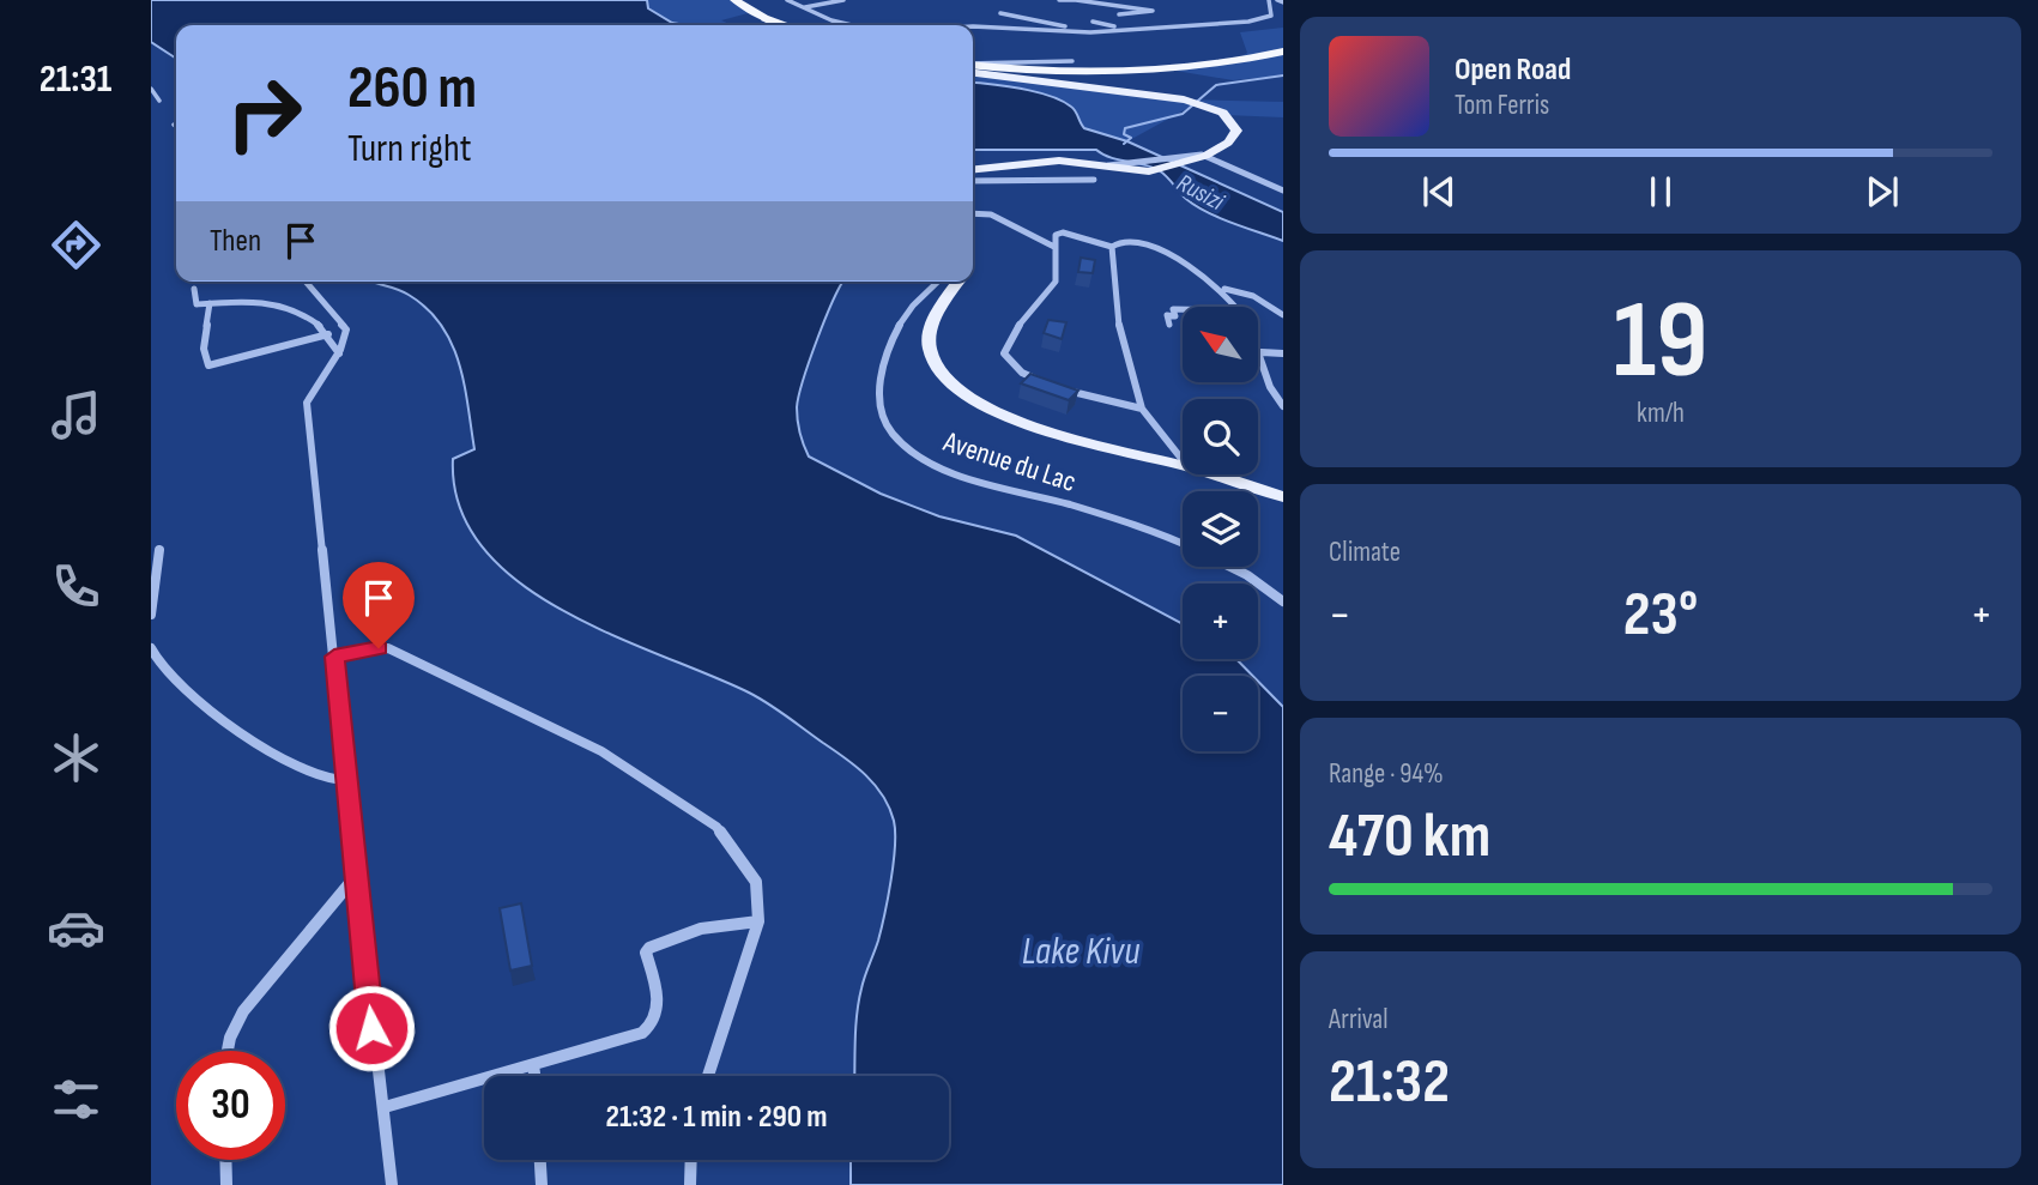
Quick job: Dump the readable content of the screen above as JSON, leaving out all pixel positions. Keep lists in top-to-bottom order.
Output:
{
  "streets": {
    "street": ["Avenue du Lac"]
  },
  "water": ["Rusizi", "Lake Kivu"],
  "north": "top left",
  "page": {
    "tabs": "21:31",
    "turn": ["260 m", "Turn right"],
    "song": ["Open Road", "Tom Ferris"],
    "then": "Then",
    "tile": [
      ["19", "km/h"],
      "Climate",
      ["Range · 94%", "470 km"],
      ["Arrival", "21:32"]
    ],
    "map_buttons": ["+", "−"],
    "heat": ["−", "23°", "+"],
    "limit": "30",
    "trip": "21:32 · 1 min · 290 m"
  }
}
